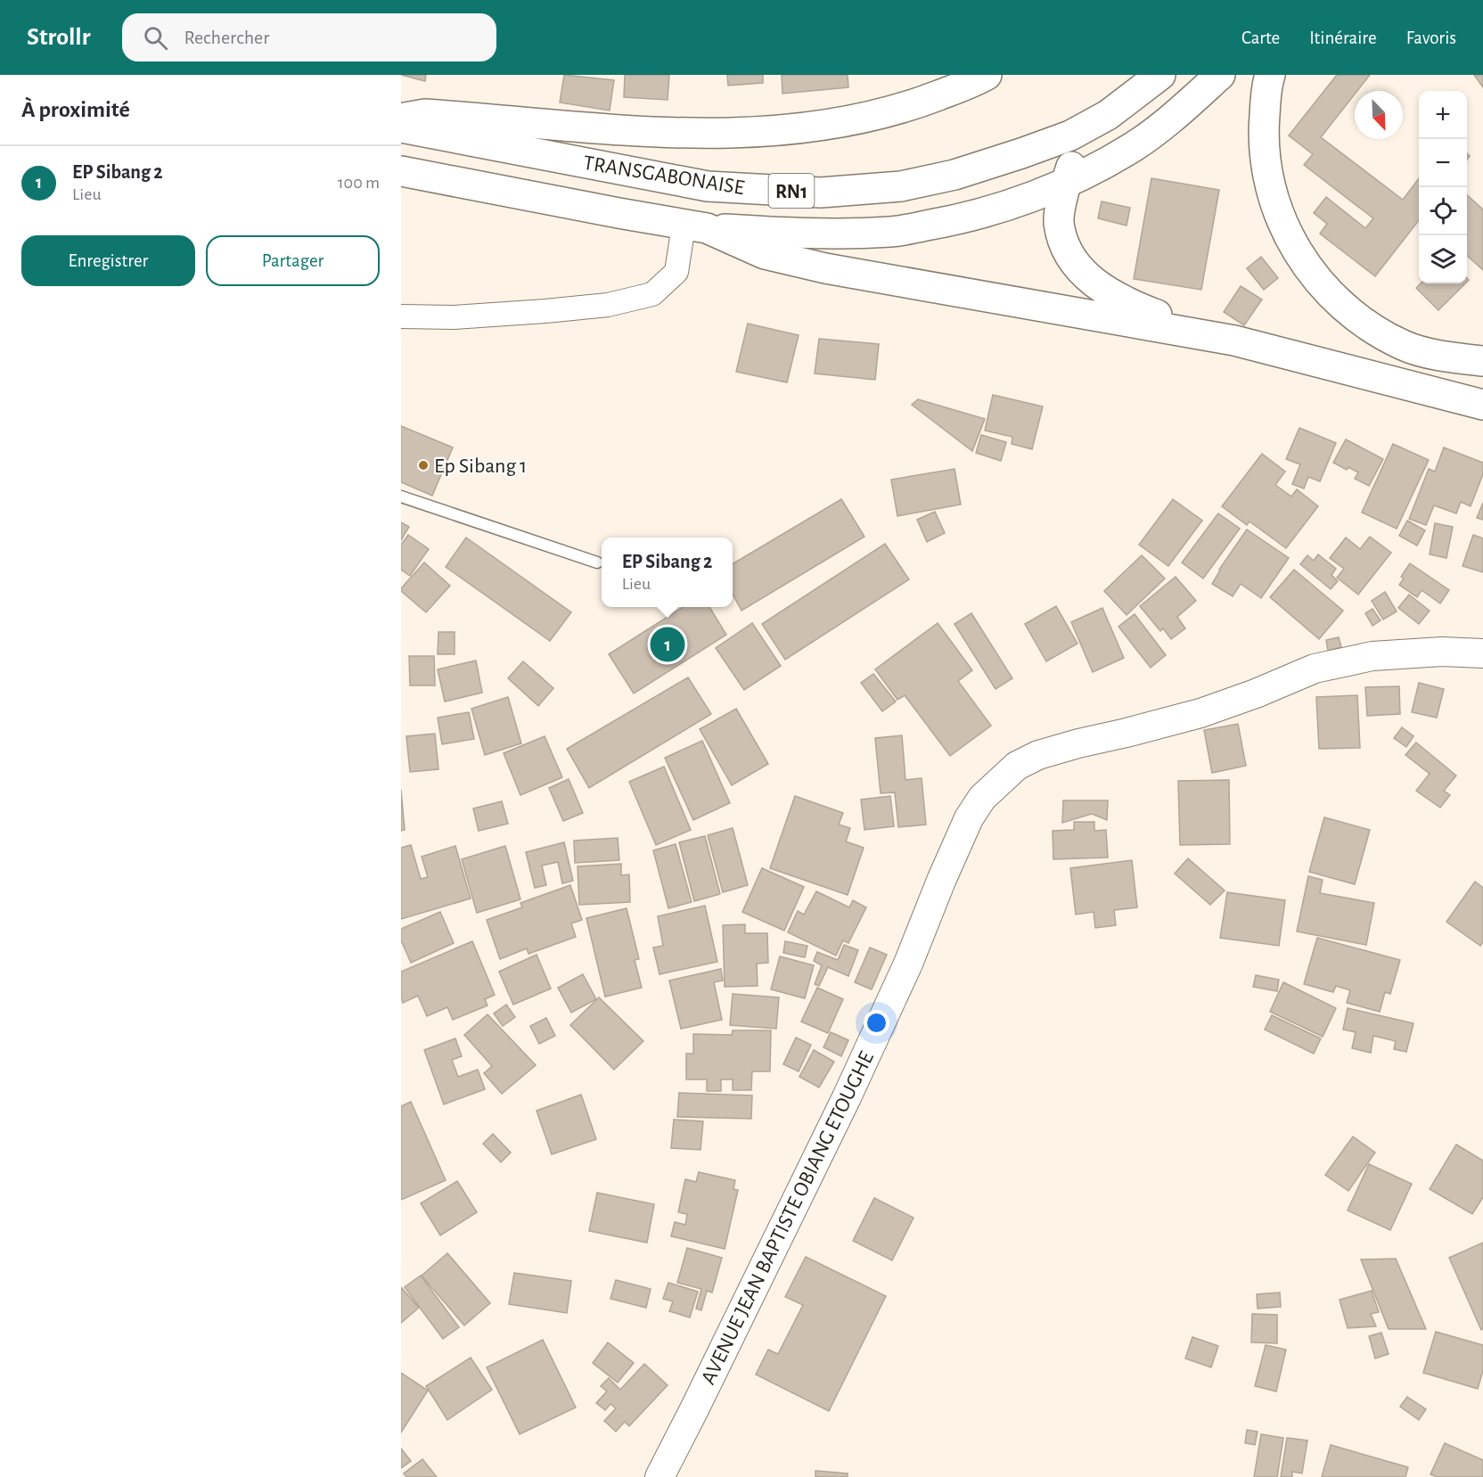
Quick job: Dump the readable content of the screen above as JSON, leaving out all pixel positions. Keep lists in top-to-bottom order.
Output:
{
  "streets": {
    "highway": ["TRANSGABONAISE", "RN1"],
    "street": ["AVENUE JEAN BAPTISTE OBIANG ETOUGHE"]
  },
  "places": ["Ep Sibang 1"],
  "north": "bottom right",
  "page": {
    "header": "Strollr",
    "search": "Rechercher",
    "nav": ["Carte", "Itinéraire", "Favoris"],
    "heading": "À proximité",
    "map_buttons": ["+", "−"],
    "list": [
      {
        "mark": "1",
        "name": "EP Sibang 2",
        "note": "Lieu",
        "value": "100 m"
      }
    ],
    "buttons": ["Enregistrer", "Partager"],
    "popup": ["EP Sibang 2", "Lieu"],
    "pins": "1"
  }
}
